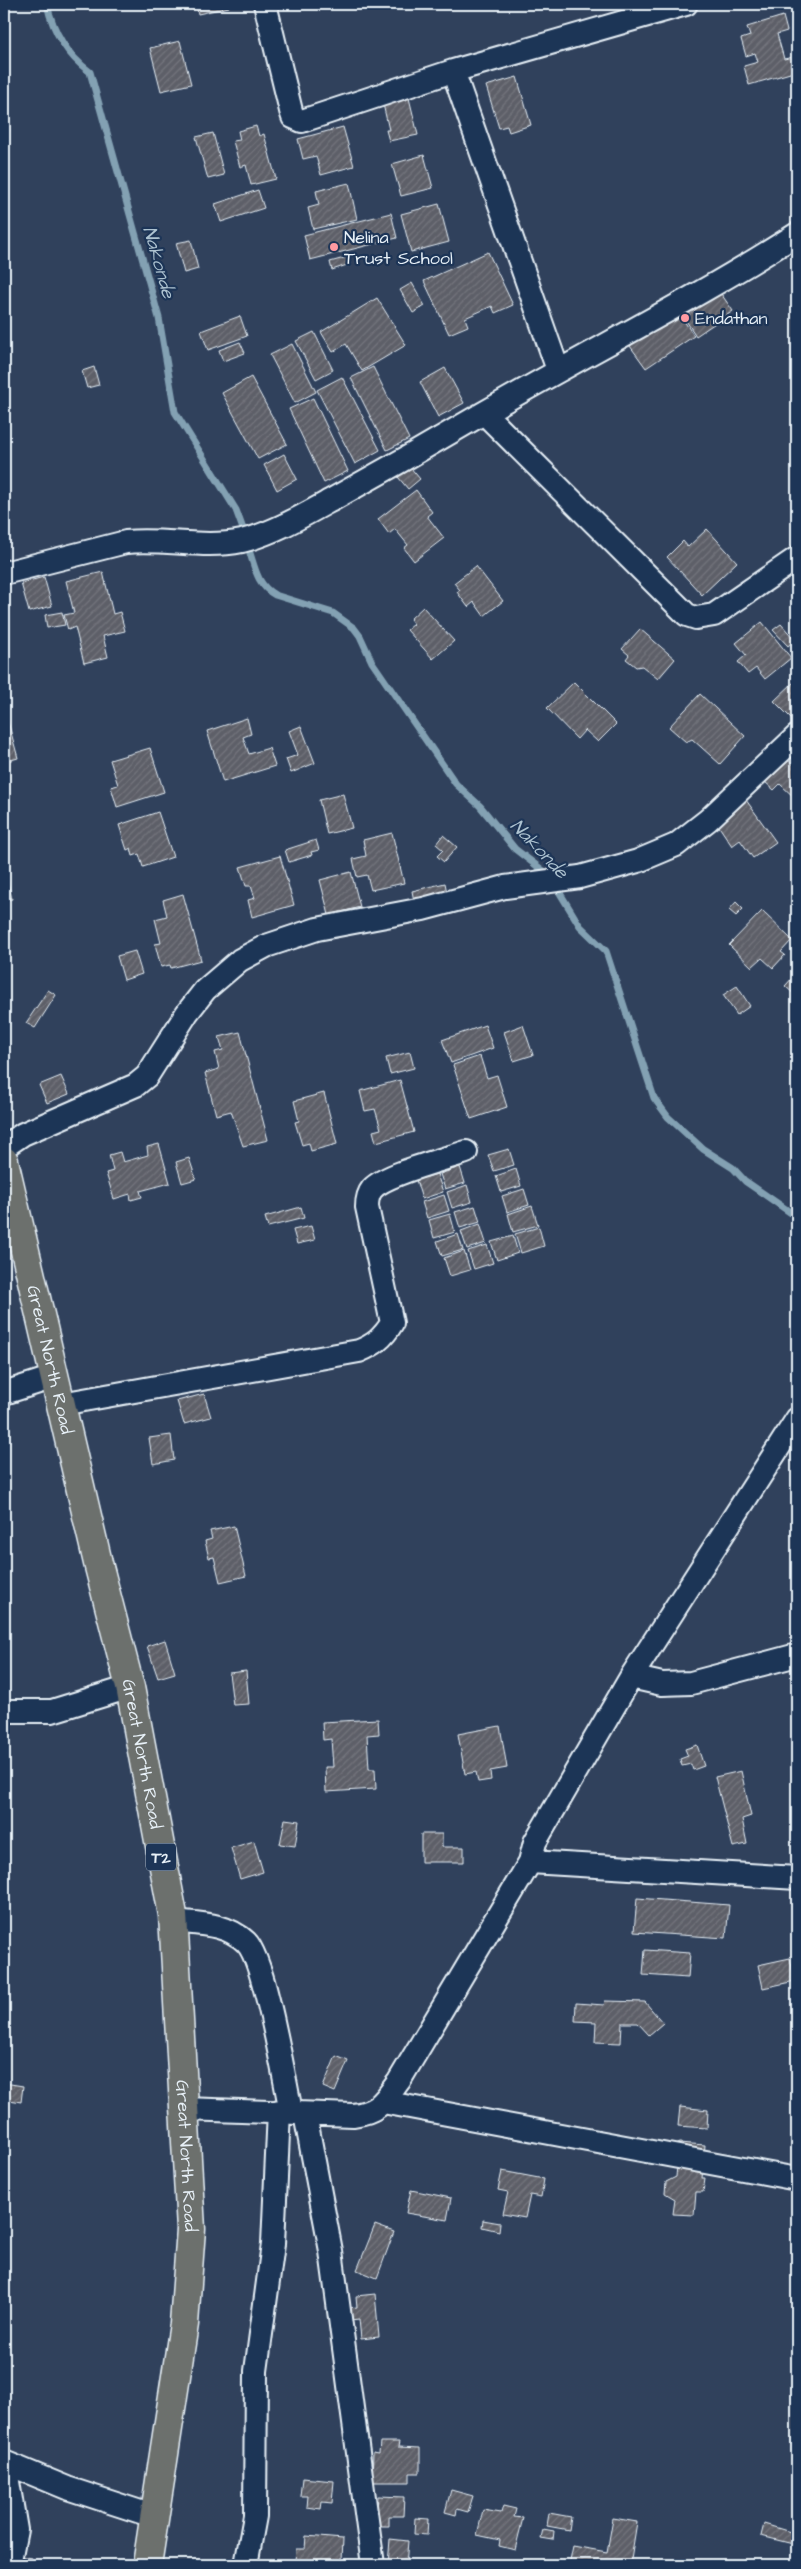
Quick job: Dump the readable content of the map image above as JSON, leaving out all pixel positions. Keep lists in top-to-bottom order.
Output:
{
  "streets": {
    "highway": ["Great North Road", "T2"]
  },
  "water": ["Nakonde"],
  "places": ["Nelina Trust School", "Endathan"]
}
